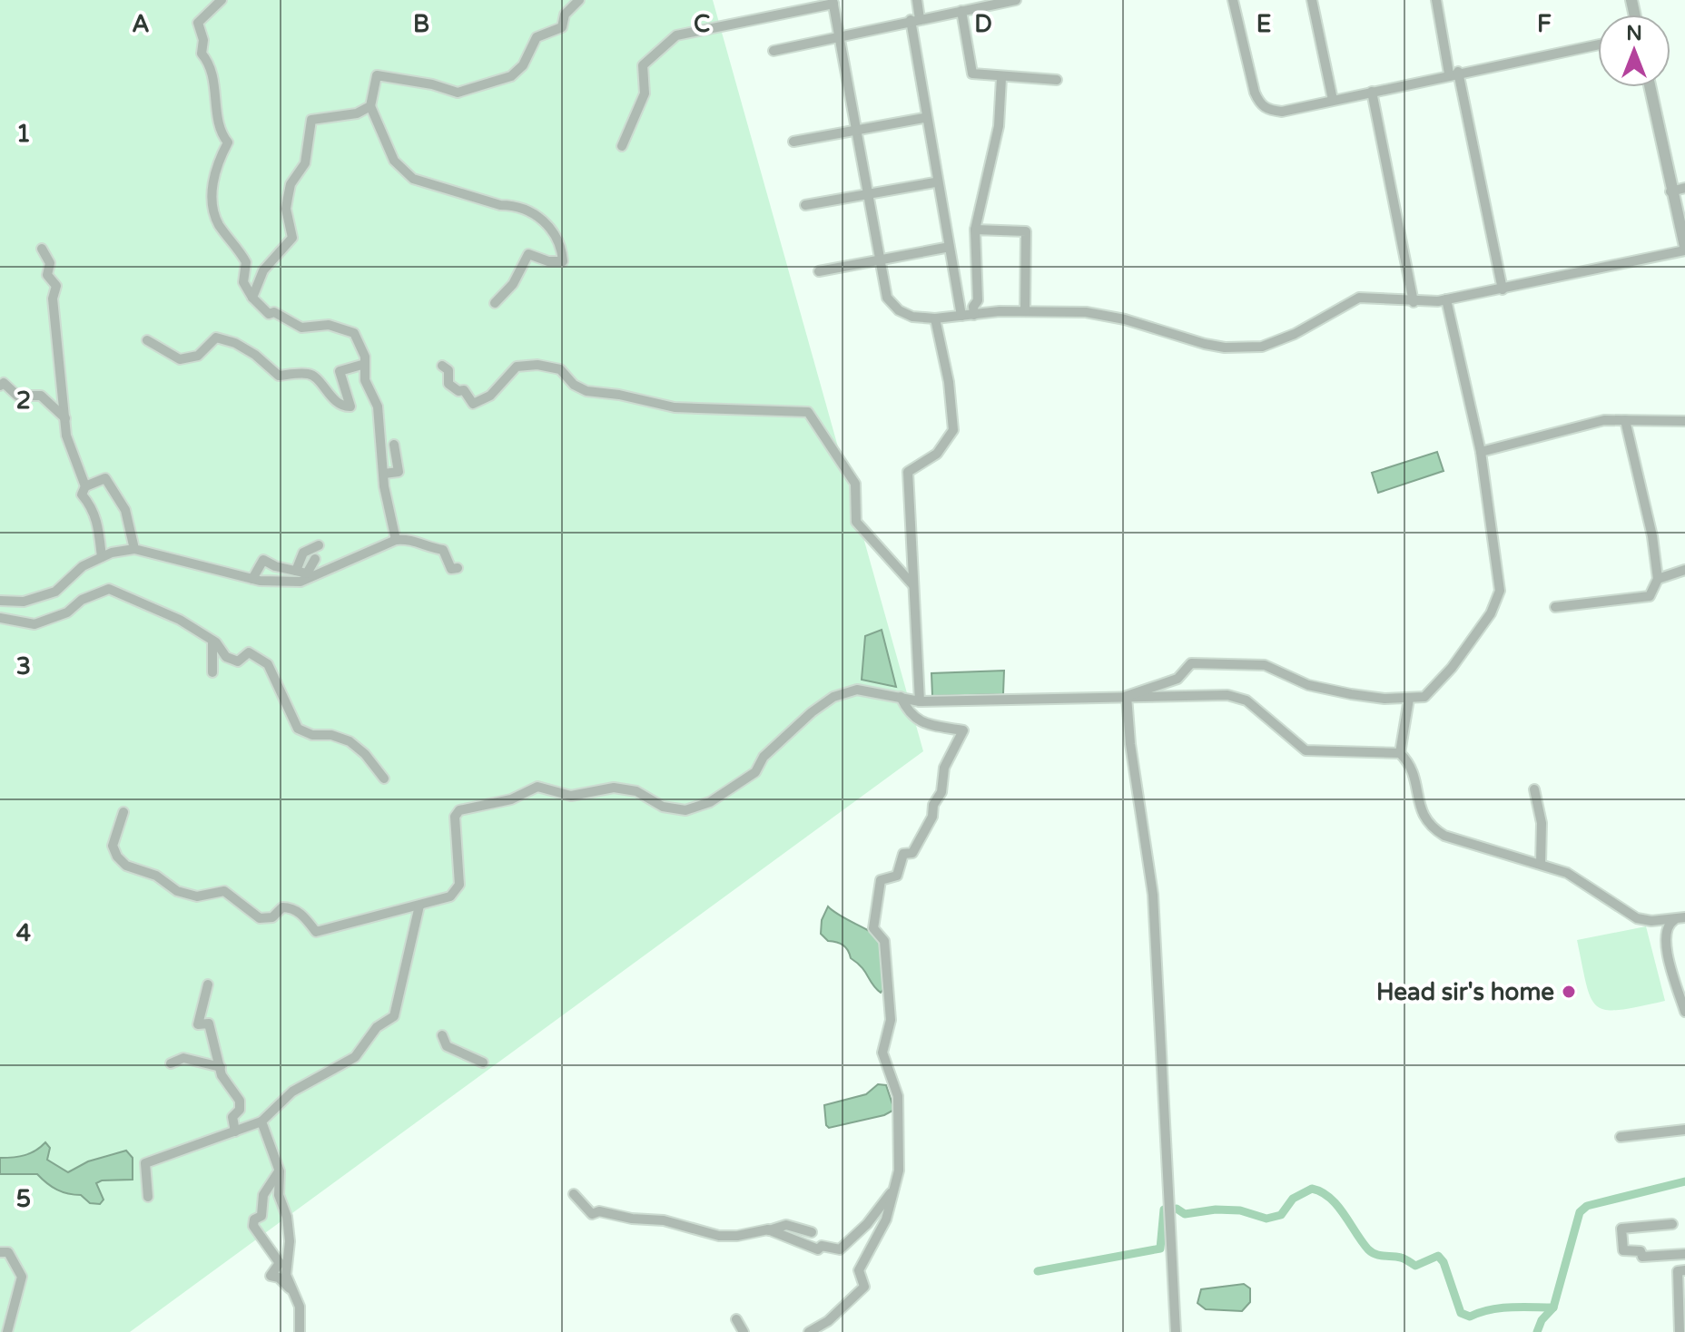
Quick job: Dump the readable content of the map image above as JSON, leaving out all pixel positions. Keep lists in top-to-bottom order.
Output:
{
  "places": ["Head sir's home"],
  "north": "top",
  "grid": {
    "columns": [
      "A",
      "B",
      "C",
      "D",
      "E",
      "F"
    ],
    "rows": [
      "1",
      "2",
      "3",
      "4",
      "5"
    ]
  }
}
